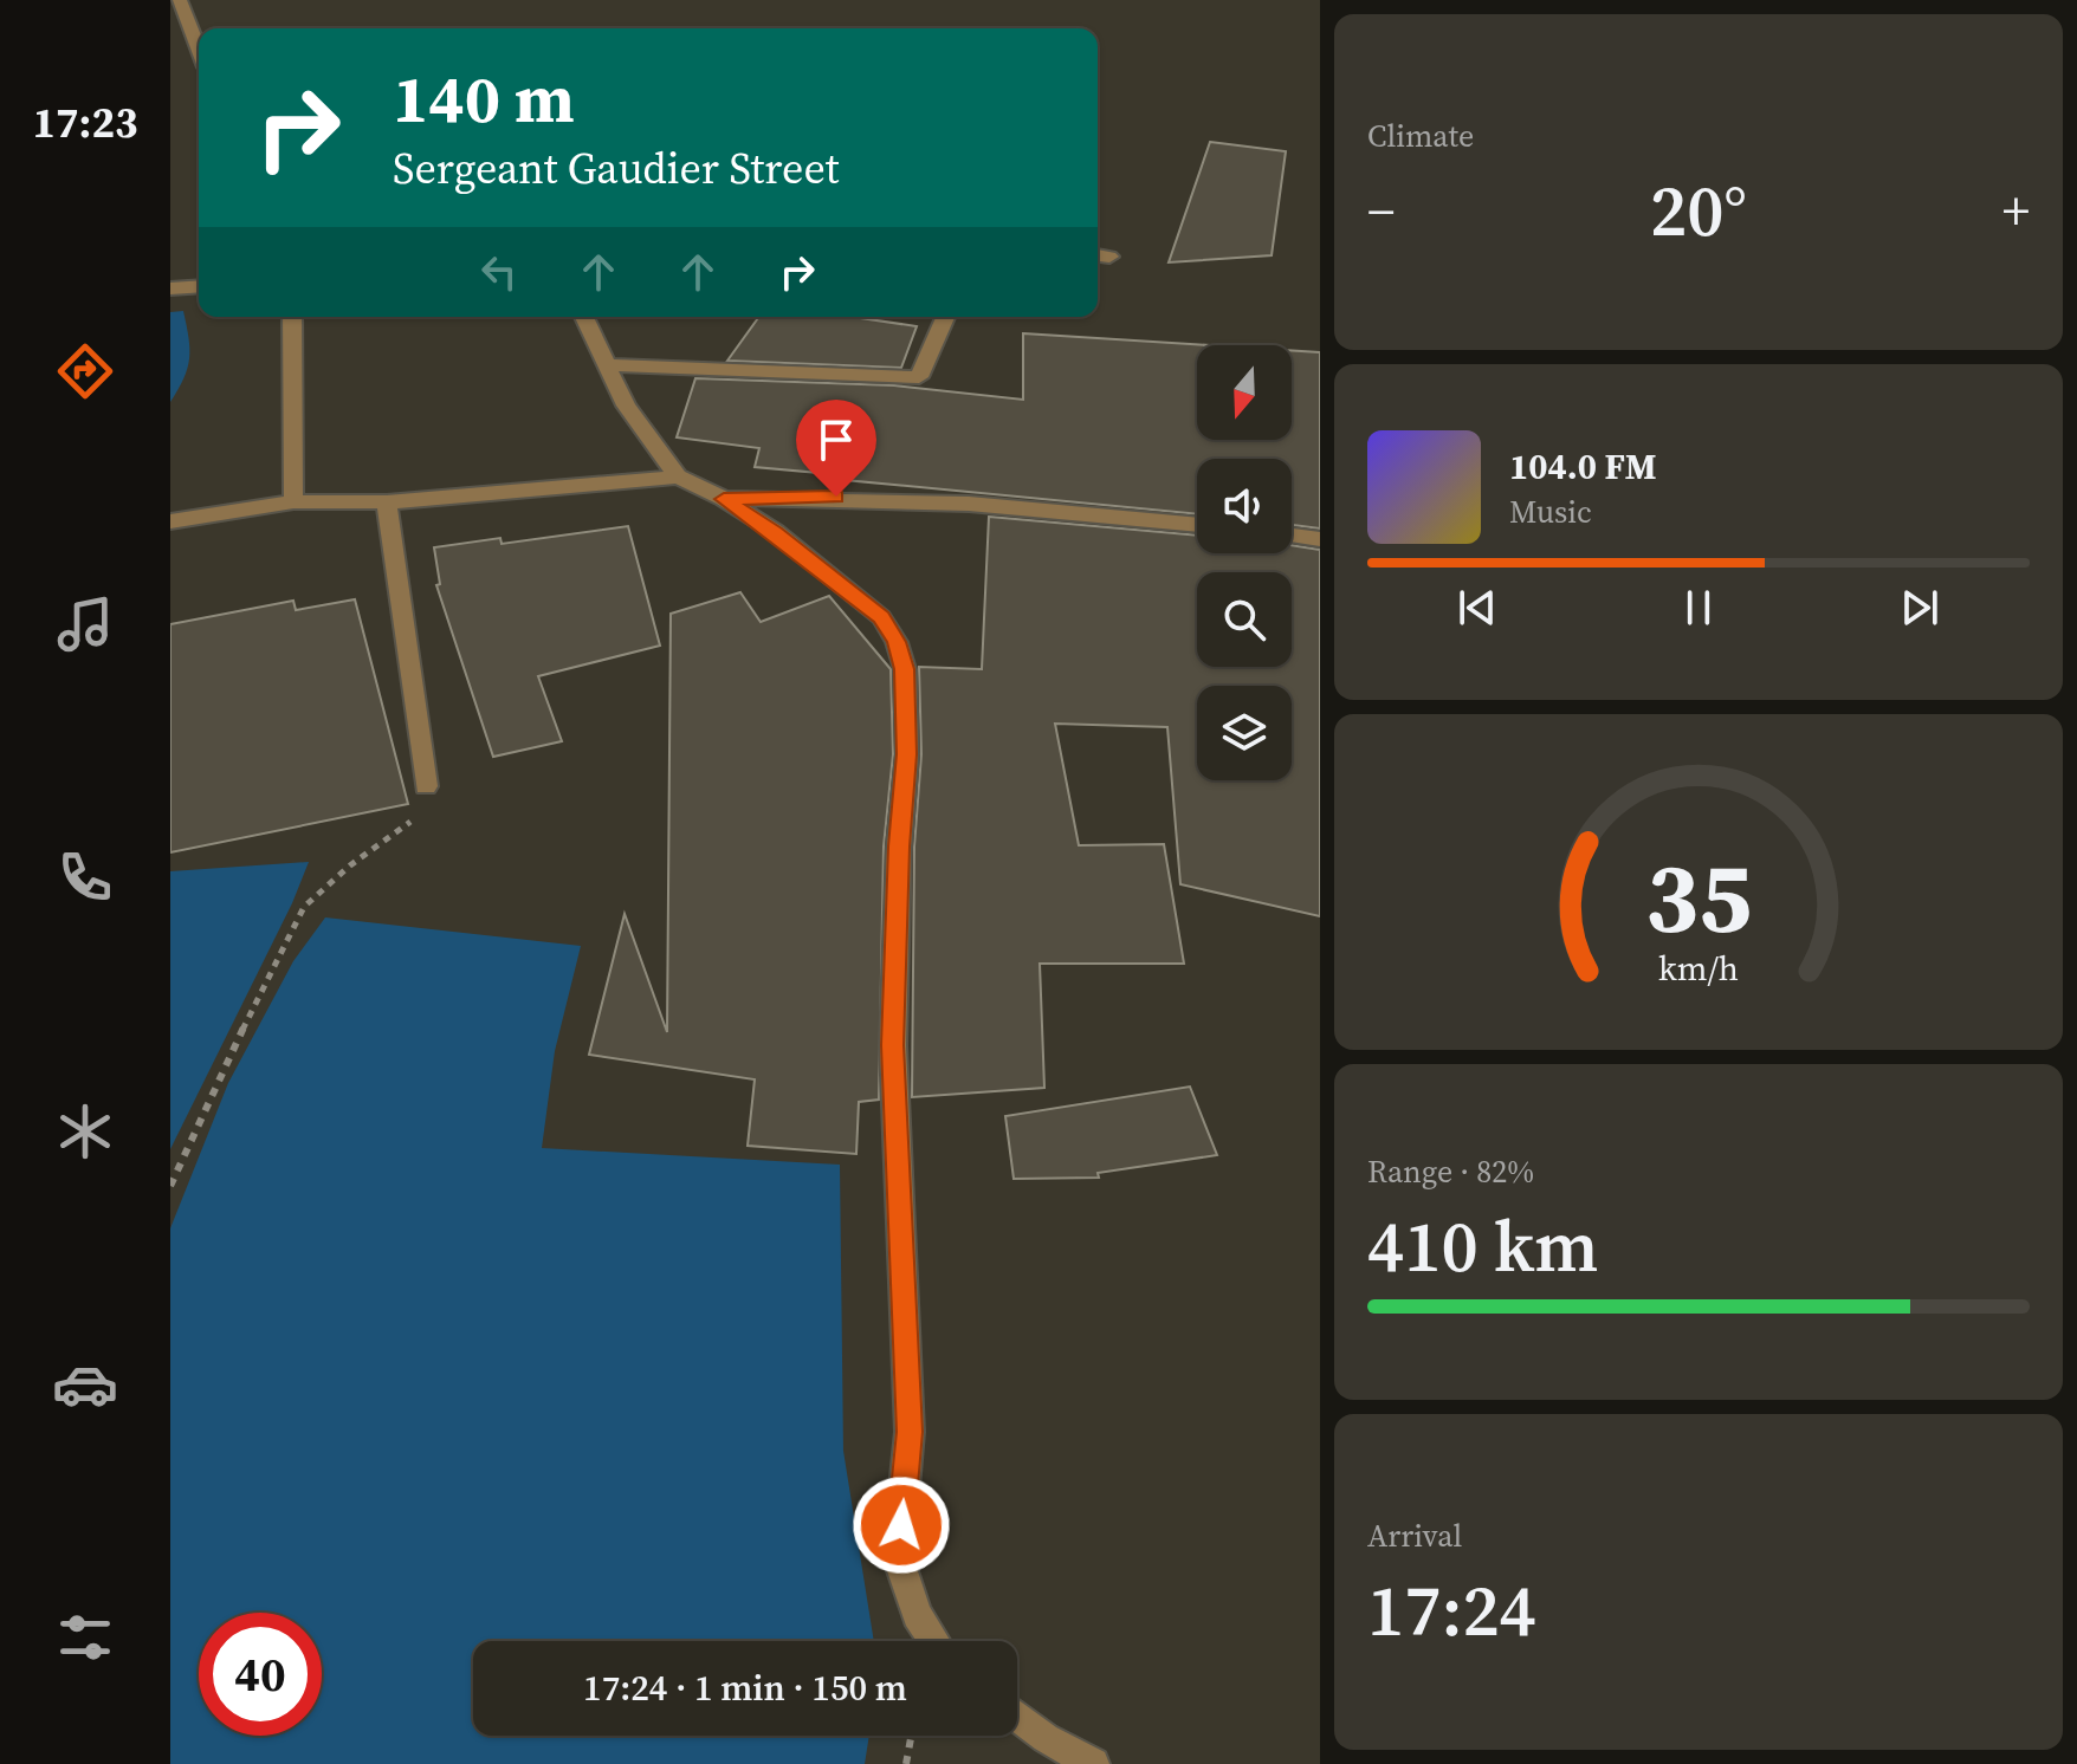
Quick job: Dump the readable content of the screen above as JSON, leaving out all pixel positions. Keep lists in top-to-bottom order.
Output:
{
  "north": "bottom",
  "page": {
    "tabs": "17:23",
    "tile": [
      "Climate",
      ["Range · 82%", "410 km"],
      ["Arrival", "17:24"]
    ],
    "turn": ["140 m", "Sergeant Gaudier Street"],
    "heat": ["−", "20°", "+"],
    "song": ["104.0 FM", "Music"],
    "limit": "40",
    "trip": "17:24 · 1 min · 150 m",
    "gauge": ["35", "km/h"]
  }
}
